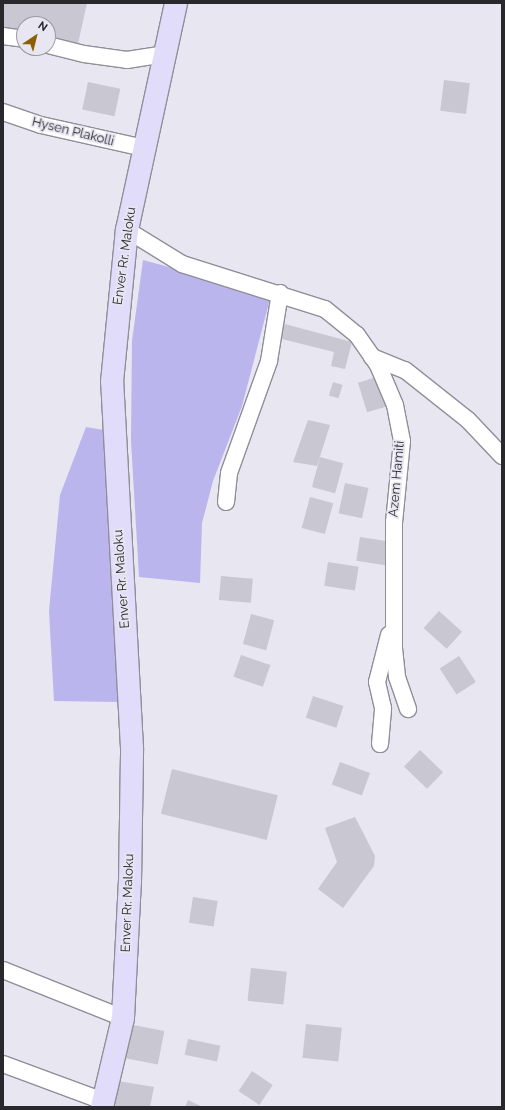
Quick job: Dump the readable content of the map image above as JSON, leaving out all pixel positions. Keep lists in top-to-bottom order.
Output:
{
  "streets": {
    "main road": ["Enver Rr. Maloku"],
    "street": ["Hysen Plakolli", "Azem Hamiti"]
  },
  "crossings": [
    ["Hysen Plakolli", "Enver Rr. Maloku"],
    ["Enver Rr. Maloku", "Azem Hamiti"]
  ],
  "north": "top right"
}
